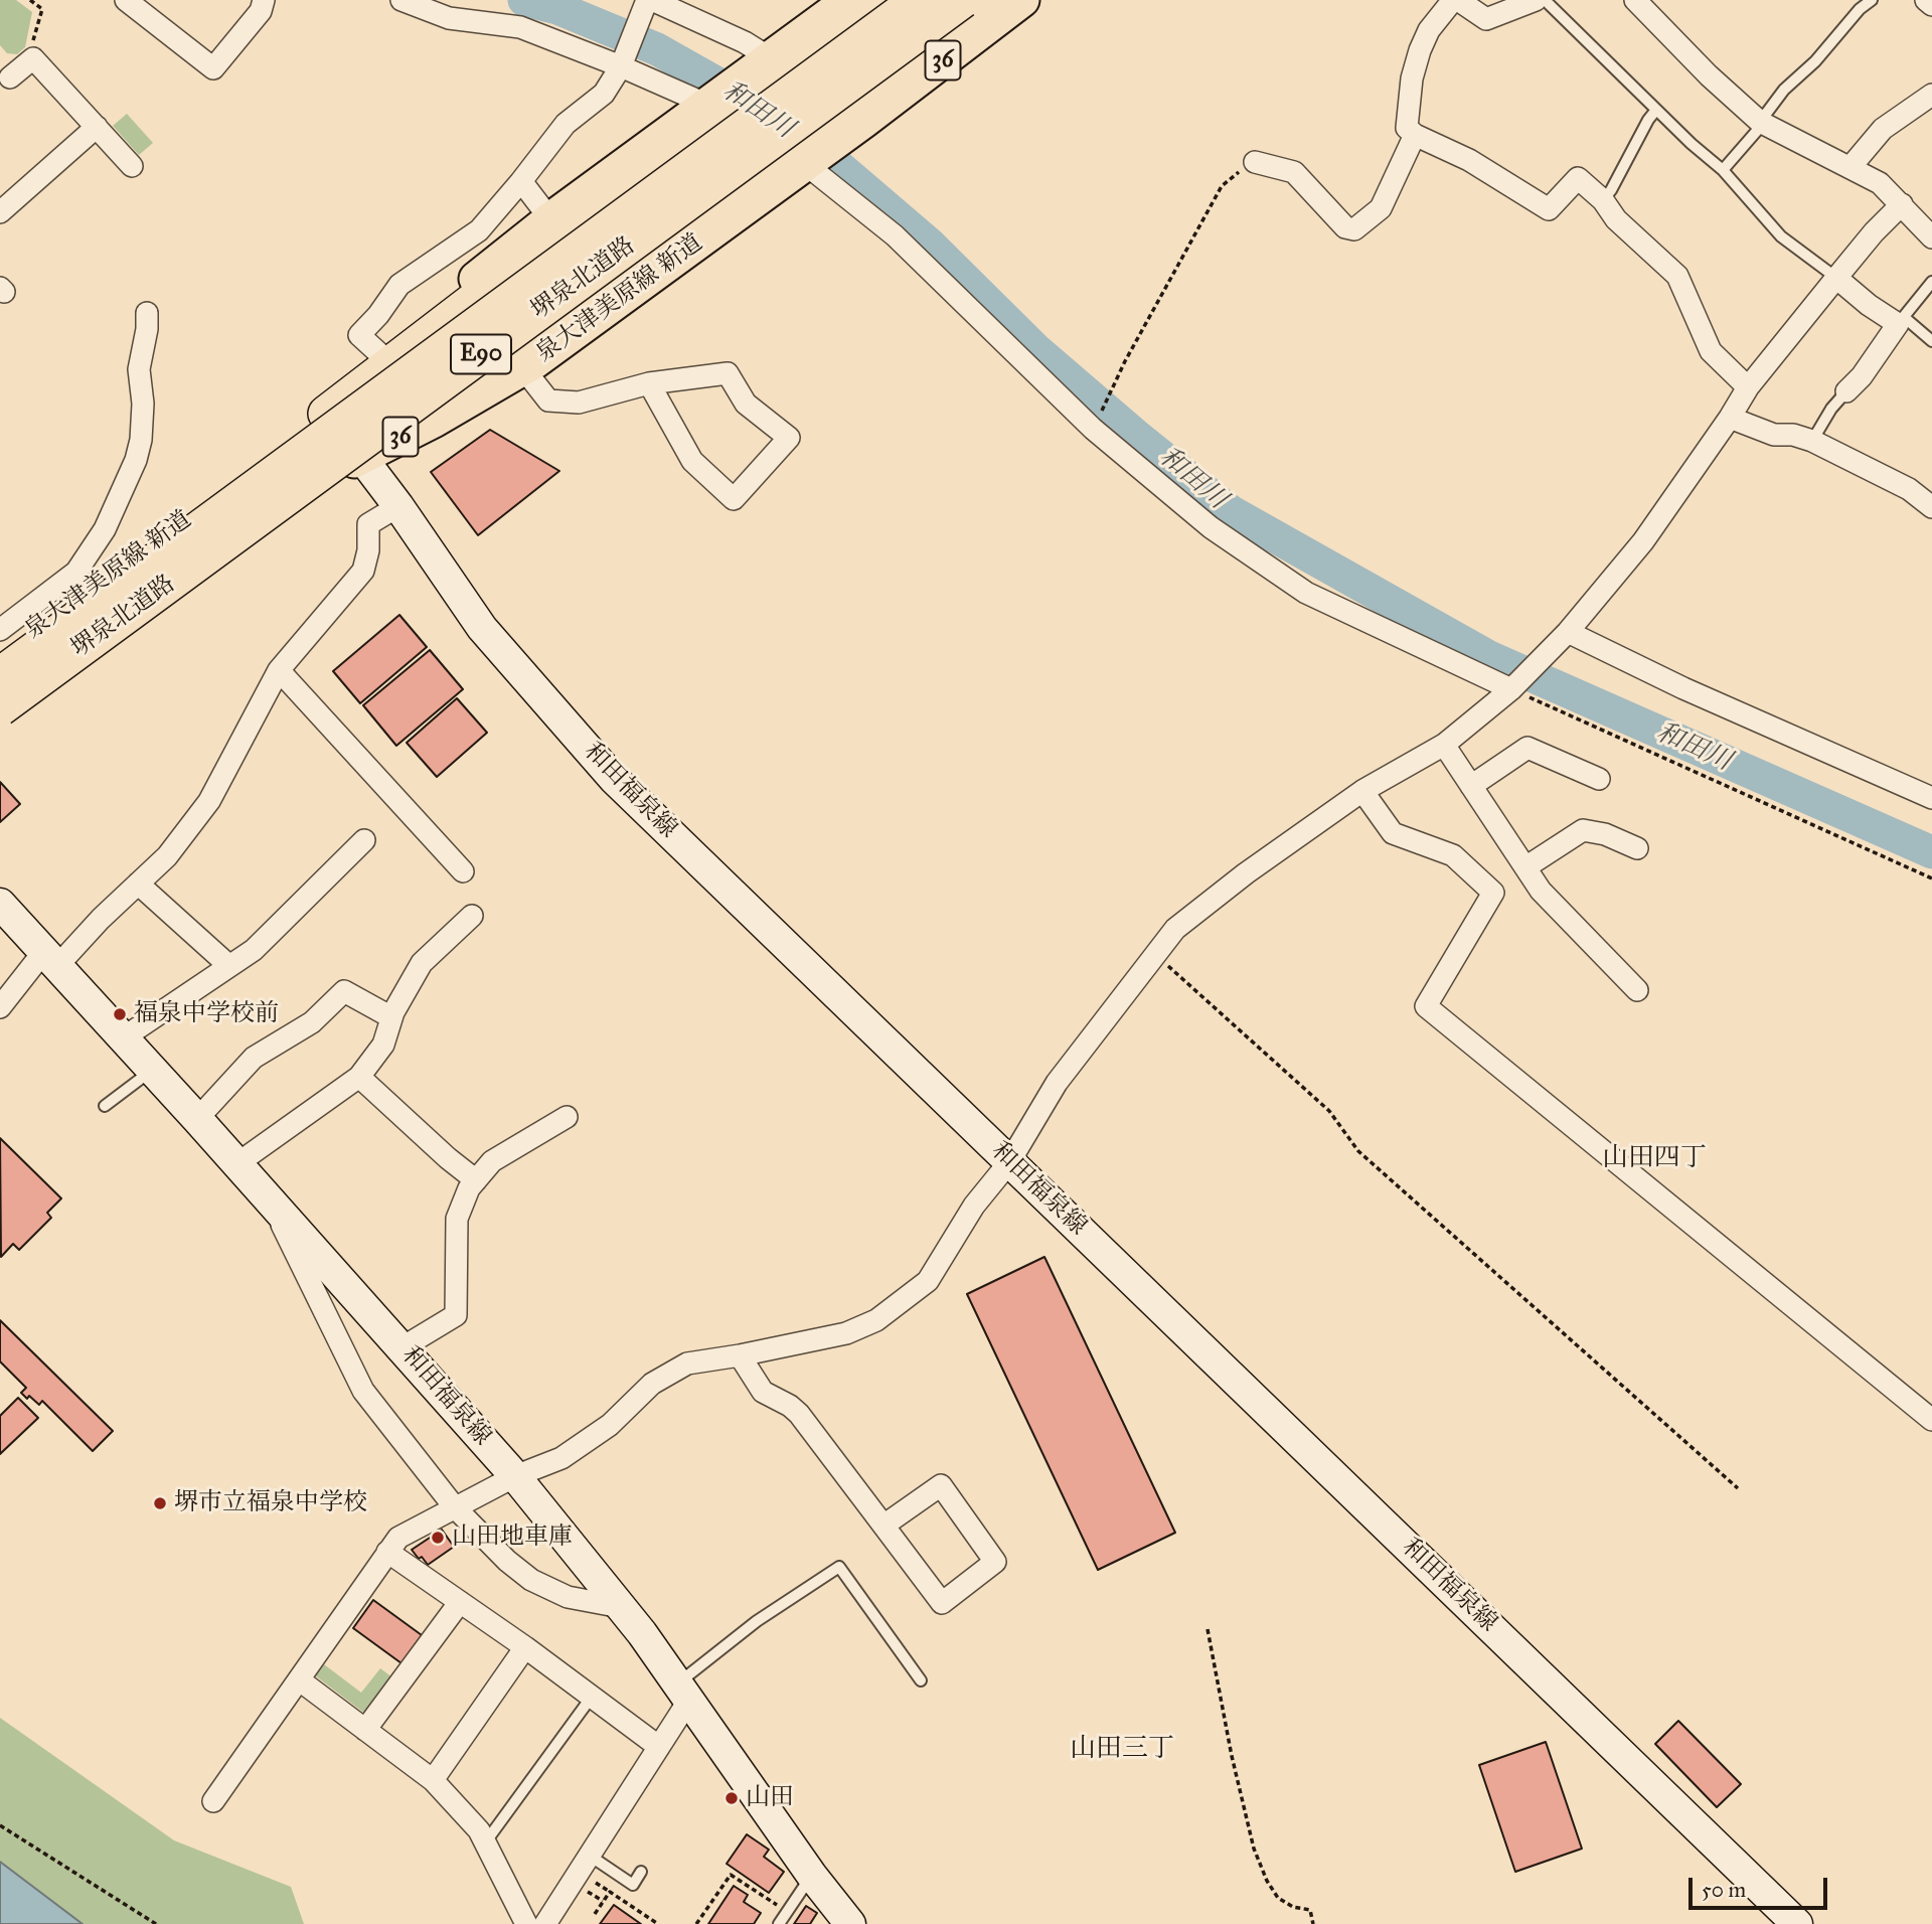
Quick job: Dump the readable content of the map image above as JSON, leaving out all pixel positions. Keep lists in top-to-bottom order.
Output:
{
  "streets": {
    "highway": ["堺泉北道路", "E90"],
    "main road": ["36", "泉大津美原線 新道", "和田福泉線"]
  },
  "crossings": [
    ["36", "和田福泉線"],
    ["泉大津美原線 新道", "和田福泉線"]
  ],
  "districts": ["山田四丁", "山田三丁"],
  "water": ["和田川"],
  "places": [
    "福泉中学校前",
    "堺市立福泉中学校",
    "山田地車庫",
    "山田"
  ],
  "scale_bar": "50 m"
}
